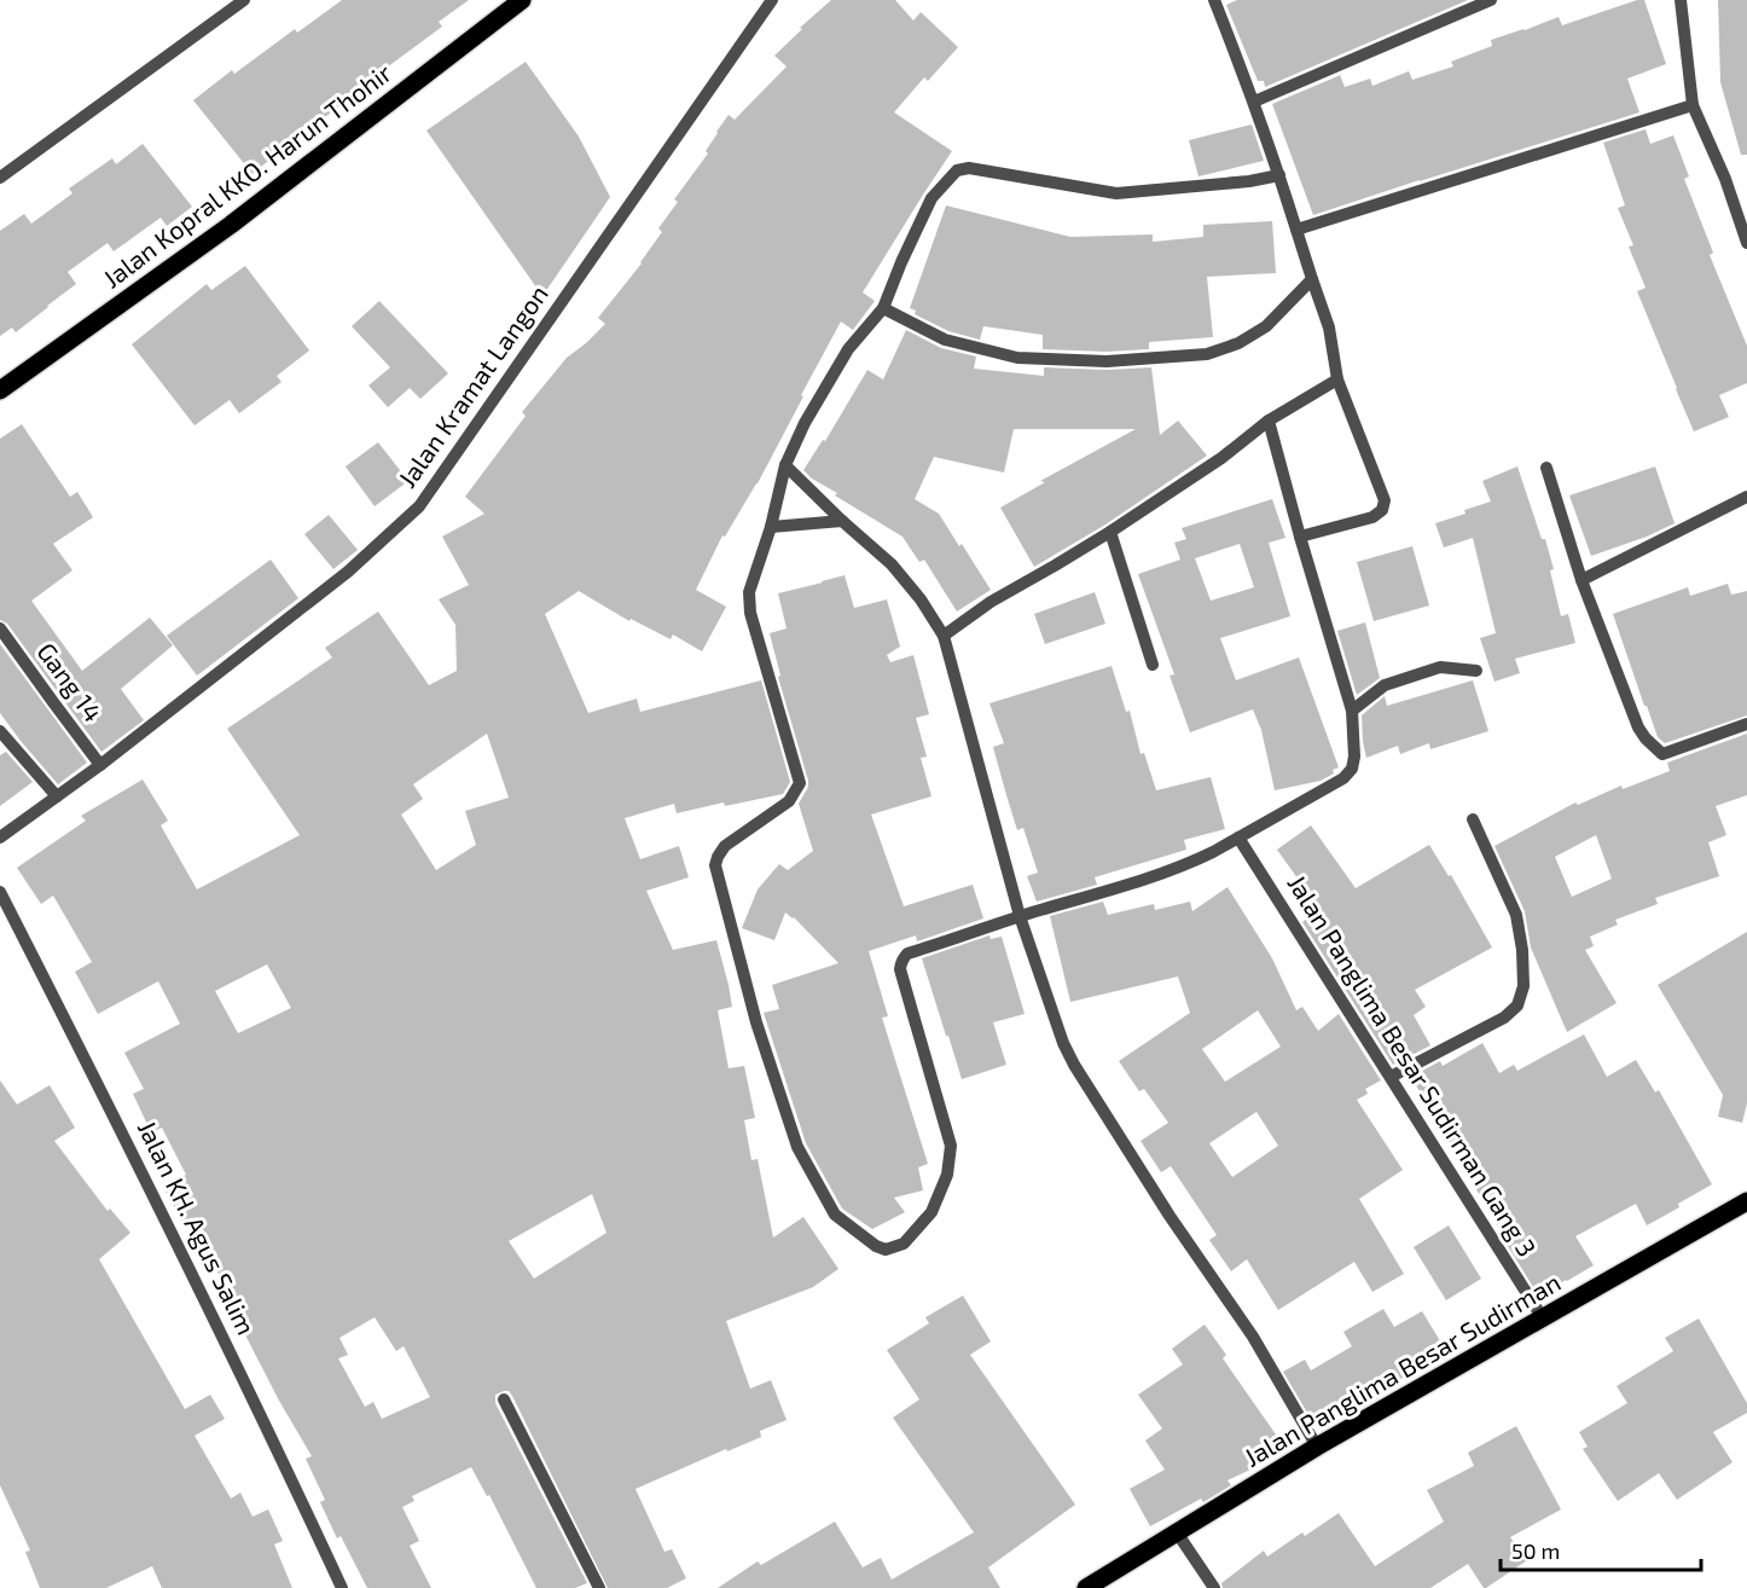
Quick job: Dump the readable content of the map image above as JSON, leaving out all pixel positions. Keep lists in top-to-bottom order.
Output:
{
  "streets": {
    "main road": ["Jalan Kopral KKO. Harun Thohir", "Jalan Panglima Besar Sudirman"],
    "street": [
      "Jalan Kramat Langon",
      "Gang 14",
      "Jalan Panglima Besar Sudirman Gang 3",
      "Jalan KH. Agus Salim"
    ]
  },
  "crossings": [
    ["Jalan Kramat Langon", "Gang 14"],
    ["Jalan Panglima Besar Sudirman Gang 3", "Jalan Panglima Besar Sudirman"]
  ],
  "scale_bar": "50 m"
}
